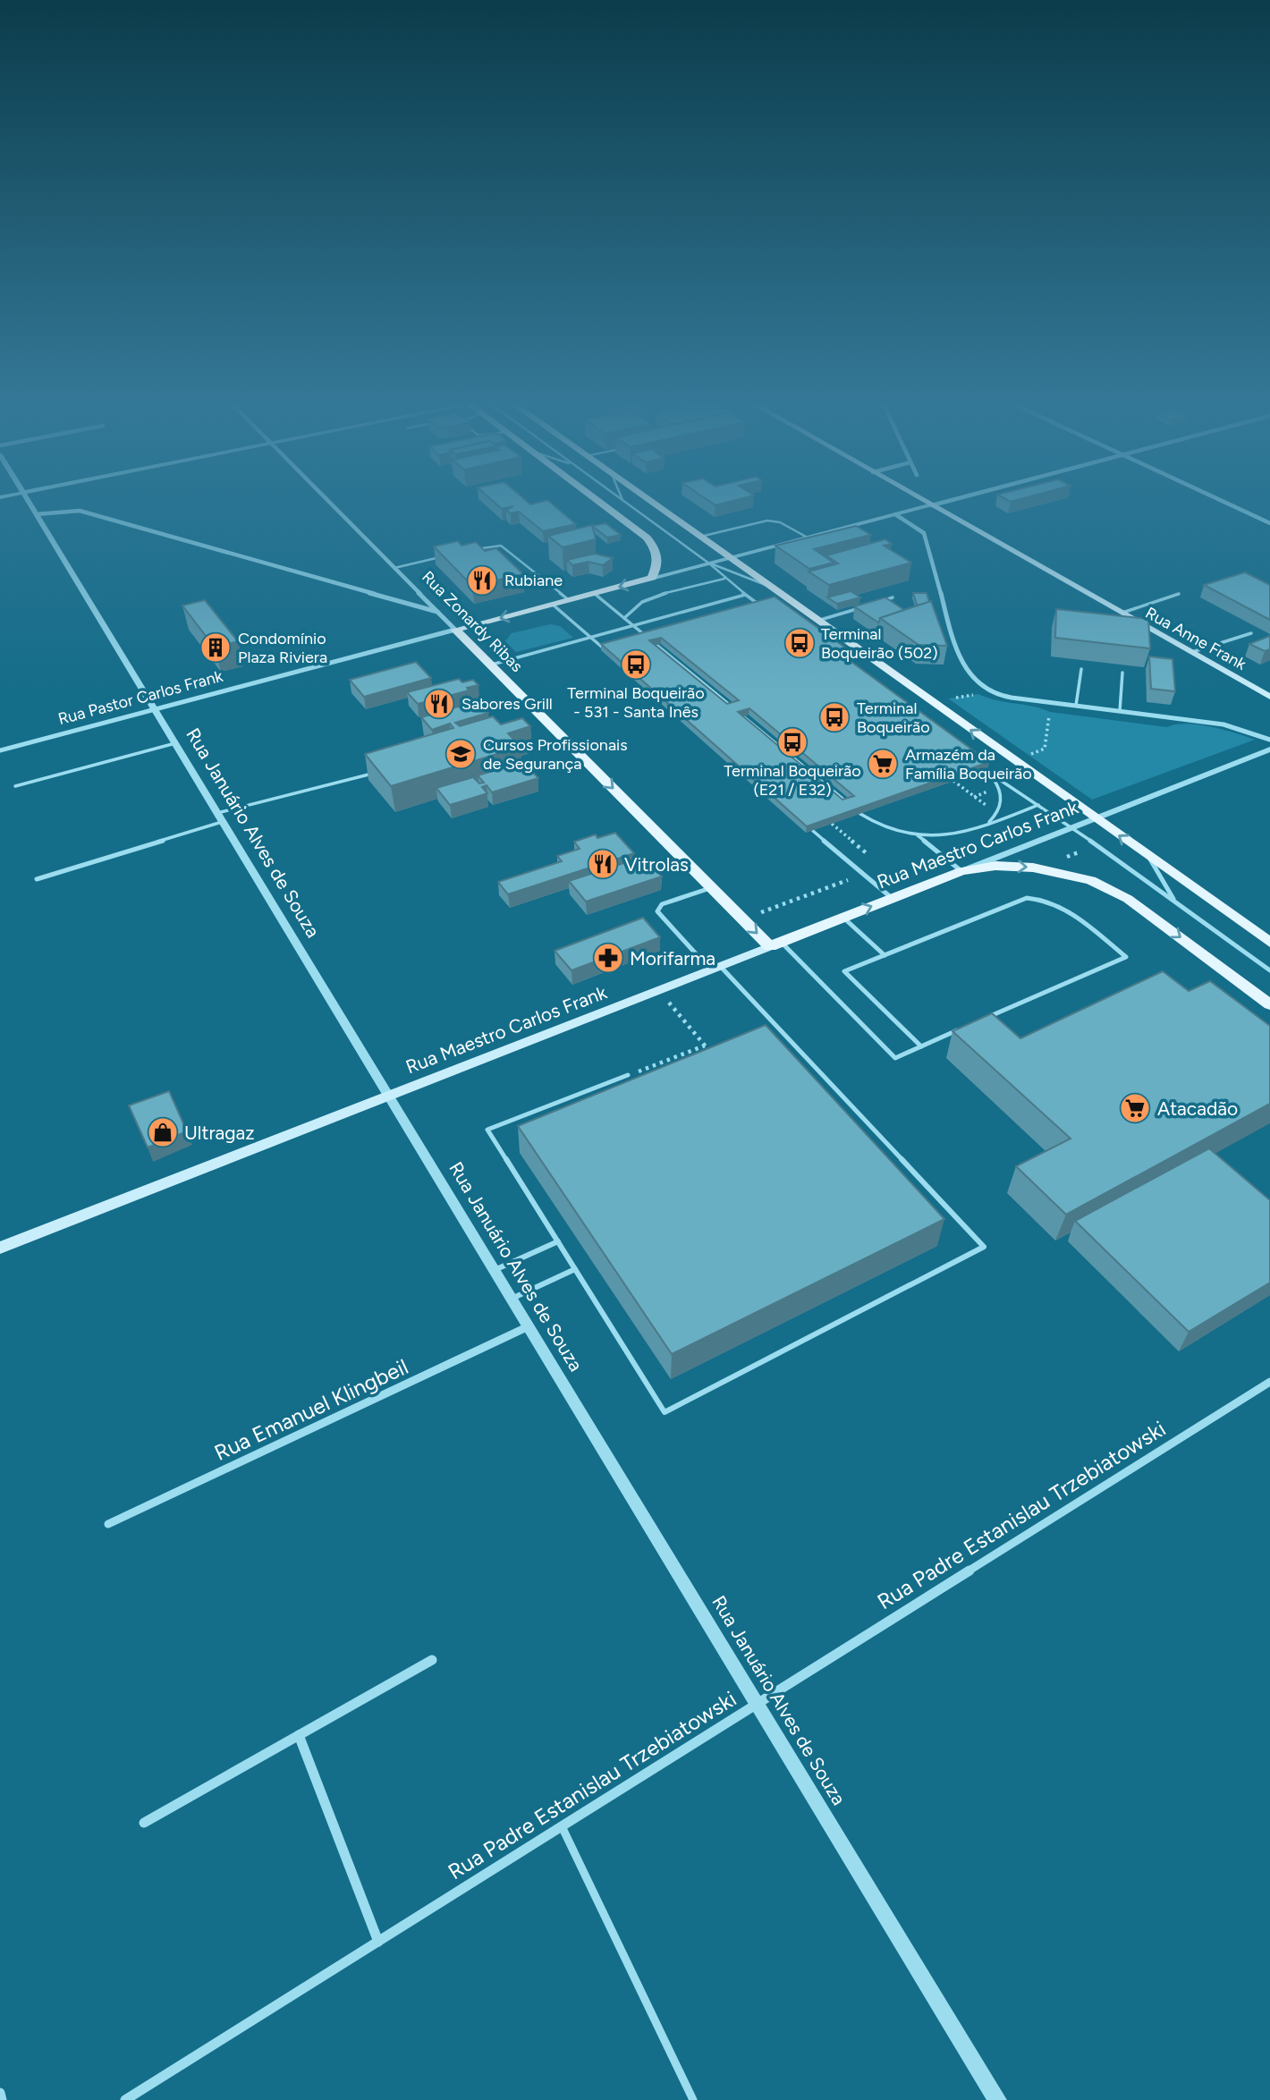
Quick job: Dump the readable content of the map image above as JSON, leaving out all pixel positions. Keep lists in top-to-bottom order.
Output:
{
  "streets": {
    "main road": [
      "Rua Zonardy Ribas",
      "Rua Anne Frank",
      "Rua Pastor Carlos Frank",
      "Rua Maestro Carlos Frank"
    ],
    "street": ["Rua Januário Alves de Souza", "Rua Emanuel Klingbeil", "Rua Padre Estanislau Trzebiatowski"]
  },
  "crossings": [
    ["Rua Zonardy Ribas", "Rua Pastor Carlos Frank"],
    ["Rua Zonardy Ribas", "Rua Maestro Carlos Frank"],
    ["Rua Anne Frank", "Rua Pastor Carlos Frank"],
    ["Rua Pastor Carlos Frank", "Rua Januário Alves de Souza"],
    ["Rua Januário Alves de Souza", "Rua Maestro Carlos Frank"],
    ["Rua Januário Alves de Souza", "Rua Emanuel Klingbeil"],
    ["Rua Januário Alves de Souza", "Rua Padre Estanislau Trzebiatowski"]
  ],
  "one_way": ["Rua Zonardy Ribas"],
  "places": {
    "restaurant": ["Rubiane", "Sabores Grill", "Vitrolas"],
    "bus stop": [
      "Terminal Boqueirão (502)",
      "Terminal Boqueirão - 531 - Santa Inês",
      "Terminal Boqueirão",
      "Terminal Boqueirão (E21 / E32)"
    ],
    "building": ["Condomínio Plaza Riviera"],
    "school or university": ["Cursos Profissionais de Segurança"],
    "supermarket": ["Armazém da Família Boqueirão", "Atacadão"],
    "pharmacy": ["Morifarma"],
    "shop": ["Ultragaz"]
  }
}
